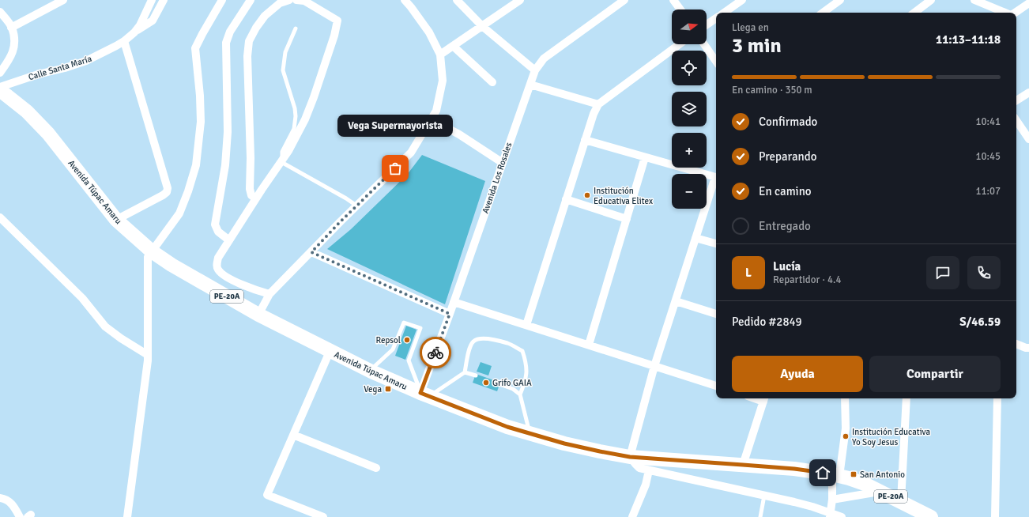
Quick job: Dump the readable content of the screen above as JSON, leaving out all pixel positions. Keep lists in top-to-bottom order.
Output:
{
  "streets": {
    "highway": ["Avenida Túpac Amaru", "PE-20A"],
    "street": ["Calle Santa María", "Avenida Los Rosales"]
  },
  "crossings": [
    ["Avenida Los Rosales", "Avenida Túpac Amaru"]
  ],
  "places": {
    "other": [
      "Vega Supermayorista",
      "Institución Educativa Elitex",
      "Repsol",
      "Grifo GAIA",
      "Institución Educativa Yo Soy Jesus"
    ],
    "transit": ["Vega", "San Antonio"]
  },
  "north": "right",
  "page": {
    "map_buttons": ["+", "−"],
    "heading": ["3 min", "Llega en", "11:13–11:18"],
    "panel": [
      "Lucía",
      "Repartidor · 4.4",
      "Pedido #2849",
      "S/46.59"
    ],
    "bar": "En camino · 350 m",
    "list": [
      ["Confirmado", "10:41"],
      ["Preparando", "10:45"],
      ["En camino", "11:07"],
      "Entregado"
    ],
    "bubble": "Vega Supermayorista",
    "round": "L",
    "buttons": ["Ayuda", "Compartir"]
  }
}
